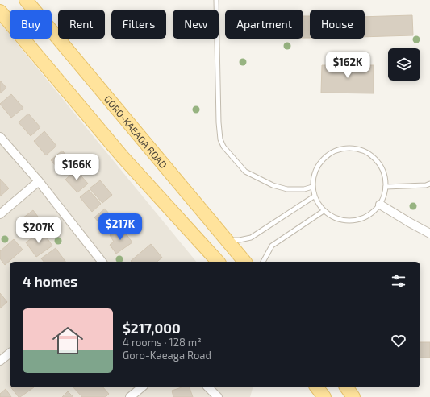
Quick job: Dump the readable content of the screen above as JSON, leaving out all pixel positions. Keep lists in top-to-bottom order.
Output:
{
  "streets": {
    "main road": ["GORO-KAEAGA ROAD"]
  },
  "page": {
    "chip": [
      "Buy",
      "Rent",
      "Filters",
      "New",
      "Apartment",
      "House"
    ],
    "price": [
      "$162K",
      "$166K",
      "$217K",
      "$207K"
    ],
    "heading": "4 homes",
    "list": [
      {
        "name": "$217,000",
        "note": "4 rooms · 128 m² · Goro-Kaeaga Road"
      }
    ]
  }
}
